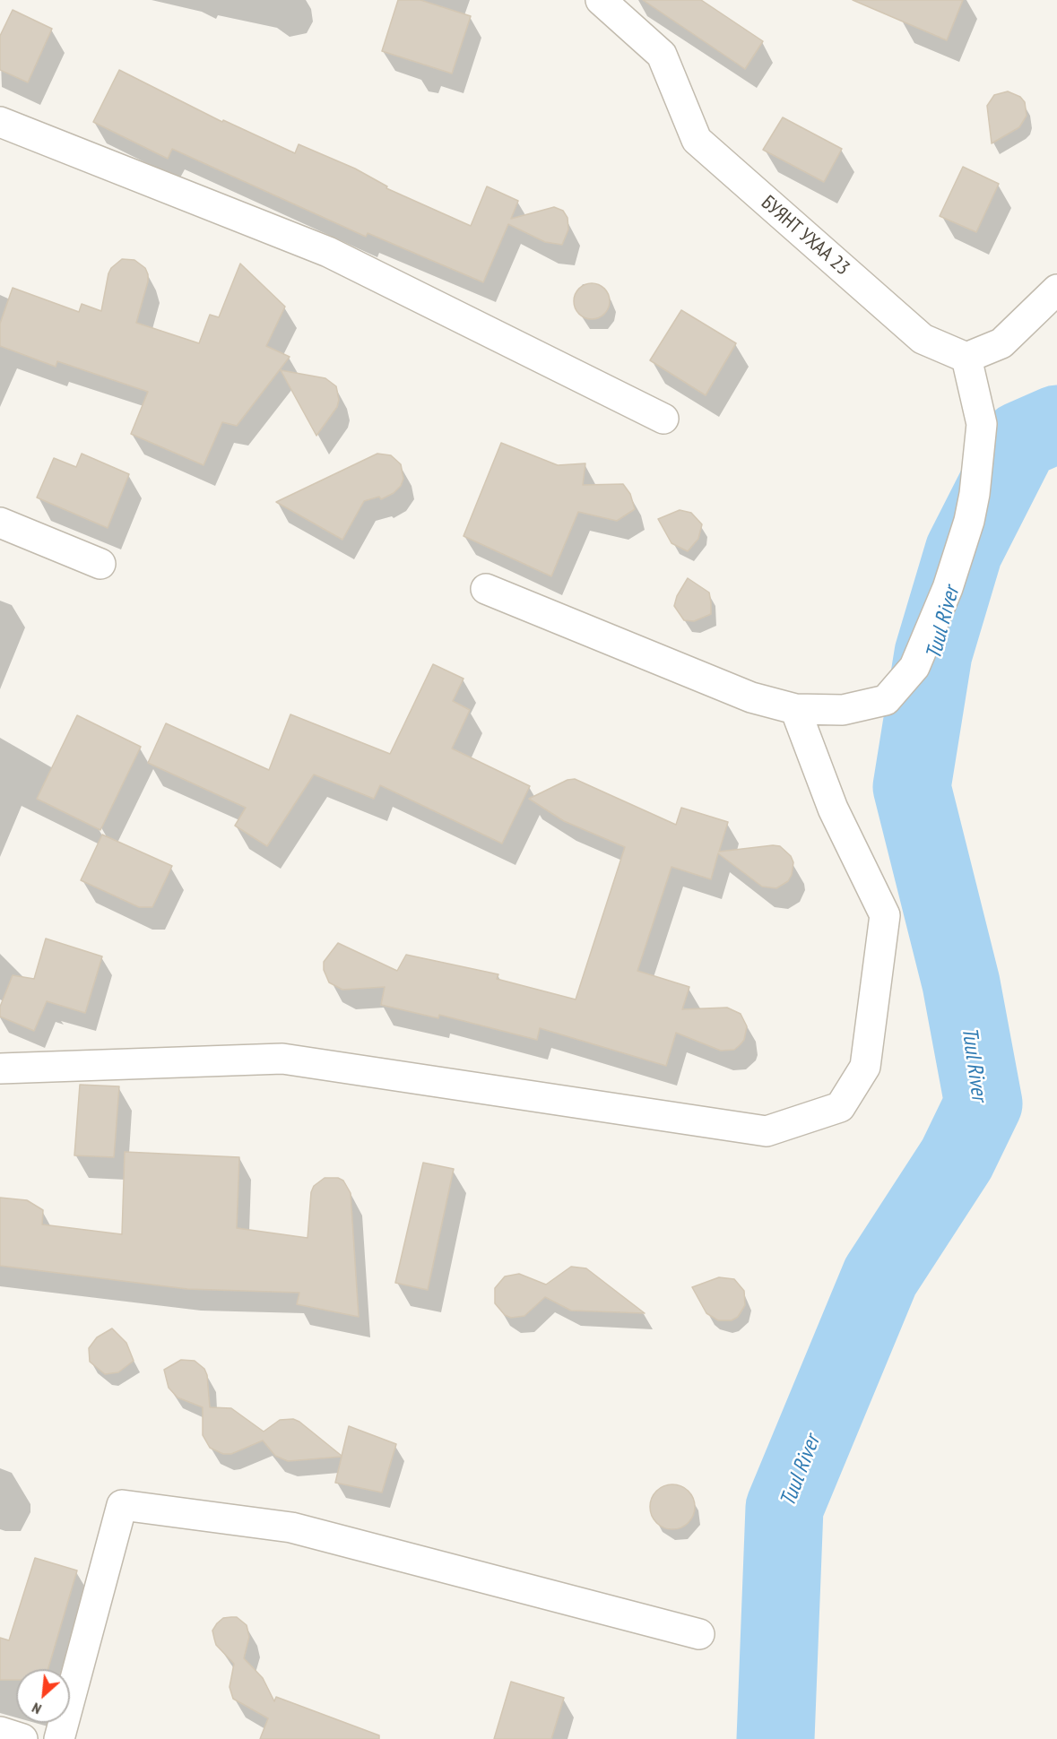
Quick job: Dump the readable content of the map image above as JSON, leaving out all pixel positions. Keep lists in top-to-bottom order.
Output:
{
  "streets": {
    "street": ["БУЯНТ УХАА 23"]
  },
  "water": ["Tuul River"],
  "north": "bottom left"
}
